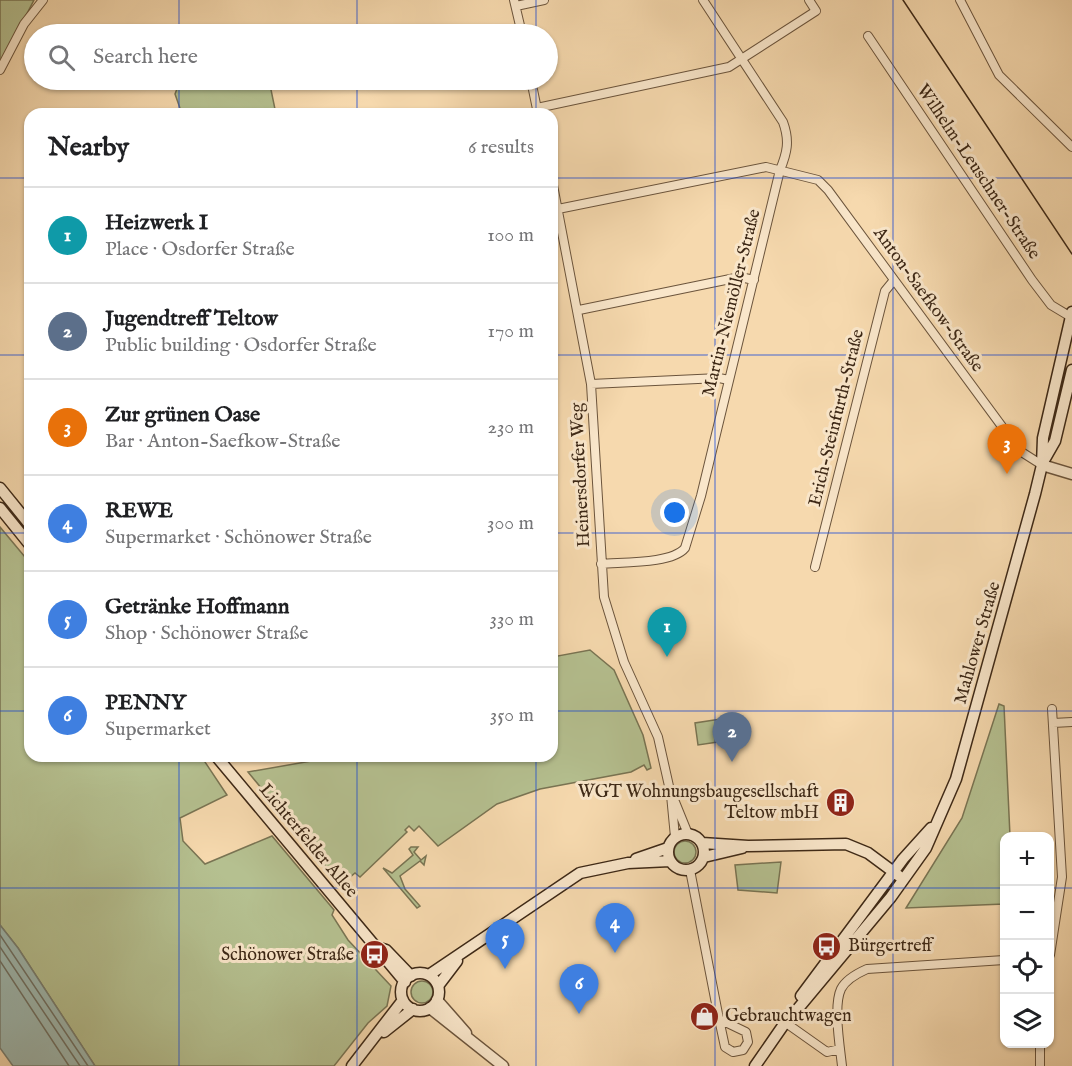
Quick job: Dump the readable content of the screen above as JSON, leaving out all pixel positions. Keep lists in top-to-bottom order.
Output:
{
  "streets": {
    "main road": ["Mahlower Straße", "Lichterfelder Allee"],
    "street": [
      "Wilhelm-Leuschner-Straße",
      "Anton-Saefkow-Straße",
      "Martin-Niemöller-Straße",
      "Erich-Steinfurth-Straße",
      "Heinersdorfer Weg"
    ]
  },
  "crossings": [
    ["Wilhelm-Leuschner-Straße", "Mahlower Straße"],
    ["Anton-Saefkow-Straße", "Martin-Niemöller-Straße"],
    ["Anton-Saefkow-Straße", "Erich-Steinfurth-Straße"],
    ["Anton-Saefkow-Straße", "Heinersdorfer Weg"],
    ["Anton-Saefkow-Straße", "Mahlower Straße"],
    ["Martin-Niemöller-Straße", "Heinersdorfer Weg"]
  ],
  "places": {
    "building": ["WGT Wohnungsbaugesellschaft Teltow mbH"],
    "bus stop": ["Bürgertreff", "Schönower Straße"],
    "shop": ["Gebrauchtwagen"]
  },
  "page": {
    "search": "Search here",
    "heading": ["Nearby", "6 results"],
    "list": [
      {
        "mark": "1",
        "name": "Heizwerk I",
        "note": "Place · Osdorfer Straße",
        "value": "100 m"
      },
      {
        "mark": "2",
        "name": "Jugendtreff Teltow",
        "note": "Public building · Osdorfer Straße",
        "value": "170 m"
      },
      {
        "mark": "3",
        "name": "Zur grünen Oase",
        "note": "Bar · Anton-Saefkow-Straße",
        "value": "230 m"
      },
      {
        "mark": "4",
        "name": "REWE",
        "note": "Supermarket · Schönower Straße",
        "value": "300 m"
      },
      {
        "mark": "5",
        "name": "Getränke Hoffmann",
        "note": "Shop · Schönower Straße",
        "value": "330 m"
      },
      {
        "mark": "6",
        "name": "PENNY",
        "note": "Supermarket",
        "value": "350 m"
      }
    ],
    "pins": [
      "3",
      "1",
      "2",
      "4",
      "5",
      "6"
    ],
    "map_buttons": ["+", "−"]
  }
}
